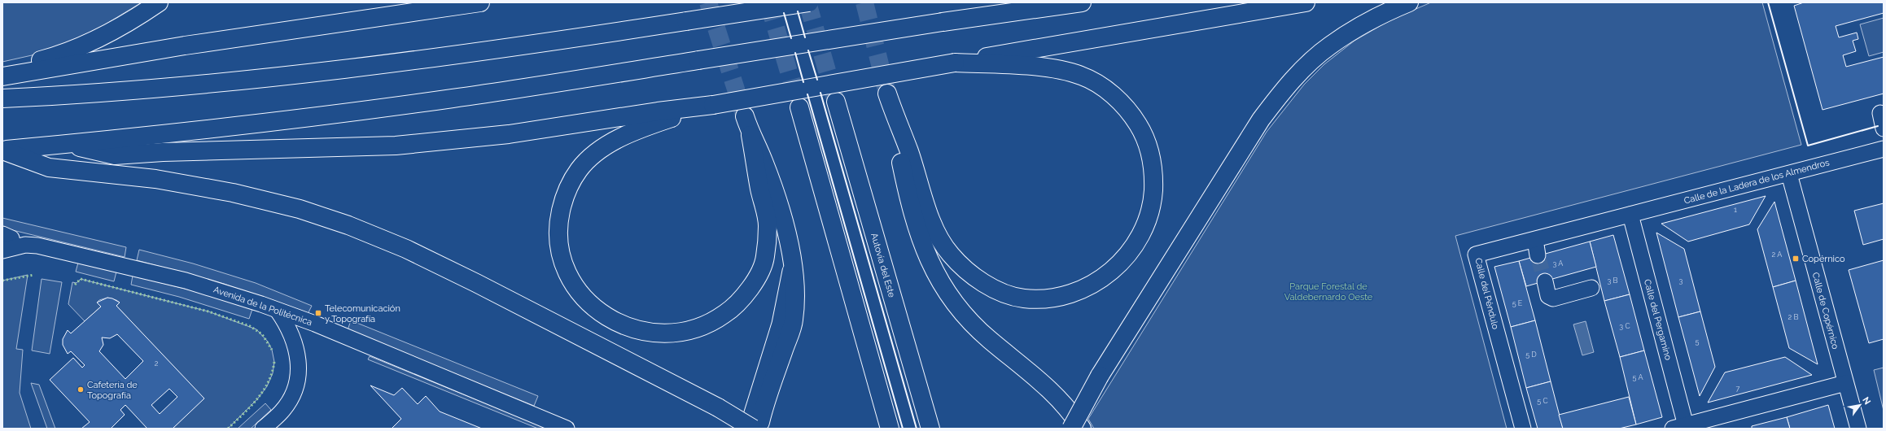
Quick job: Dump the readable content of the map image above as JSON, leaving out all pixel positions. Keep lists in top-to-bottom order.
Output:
{
  "streets": {
    "highway": ["Autovía del Este"],
    "street": [
      "Calle de la Ladera de los Almendros",
      "Calle del Péndulo",
      "Avenida de la Politécnica",
      "Calle de Copérnico",
      "Calle del Pergamino"
    ]
  },
  "crossings": [
    ["Calle de la Ladera de los Almendros", "Calle del Péndulo"],
    ["Calle de la Ladera de los Almendros", "Calle de Copérnico"],
    ["Calle de la Ladera de los Almendros", "Calle del Pergamino"],
    ["Calle del Péndulo", "Calle del Pergamino"],
    ["Calle de Copérnico", "Calle del Pergamino"]
  ],
  "parks": ["Parque Forestal de Valdebernardo Oeste"],
  "places": {
    "transit": ["Copérnico", "Telecomunicación y Topografía"],
    "other": ["Cafetería de Topografía"]
  },
  "house_numbers": [
    "1",
    "2 A",
    "3 A",
    "3 B",
    "3",
    "5 E",
    "2 B",
    "3 C",
    "5",
    "5 D",
    "2",
    "5 A",
    "7",
    "5 C"
  ],
  "north": "top right"
}
